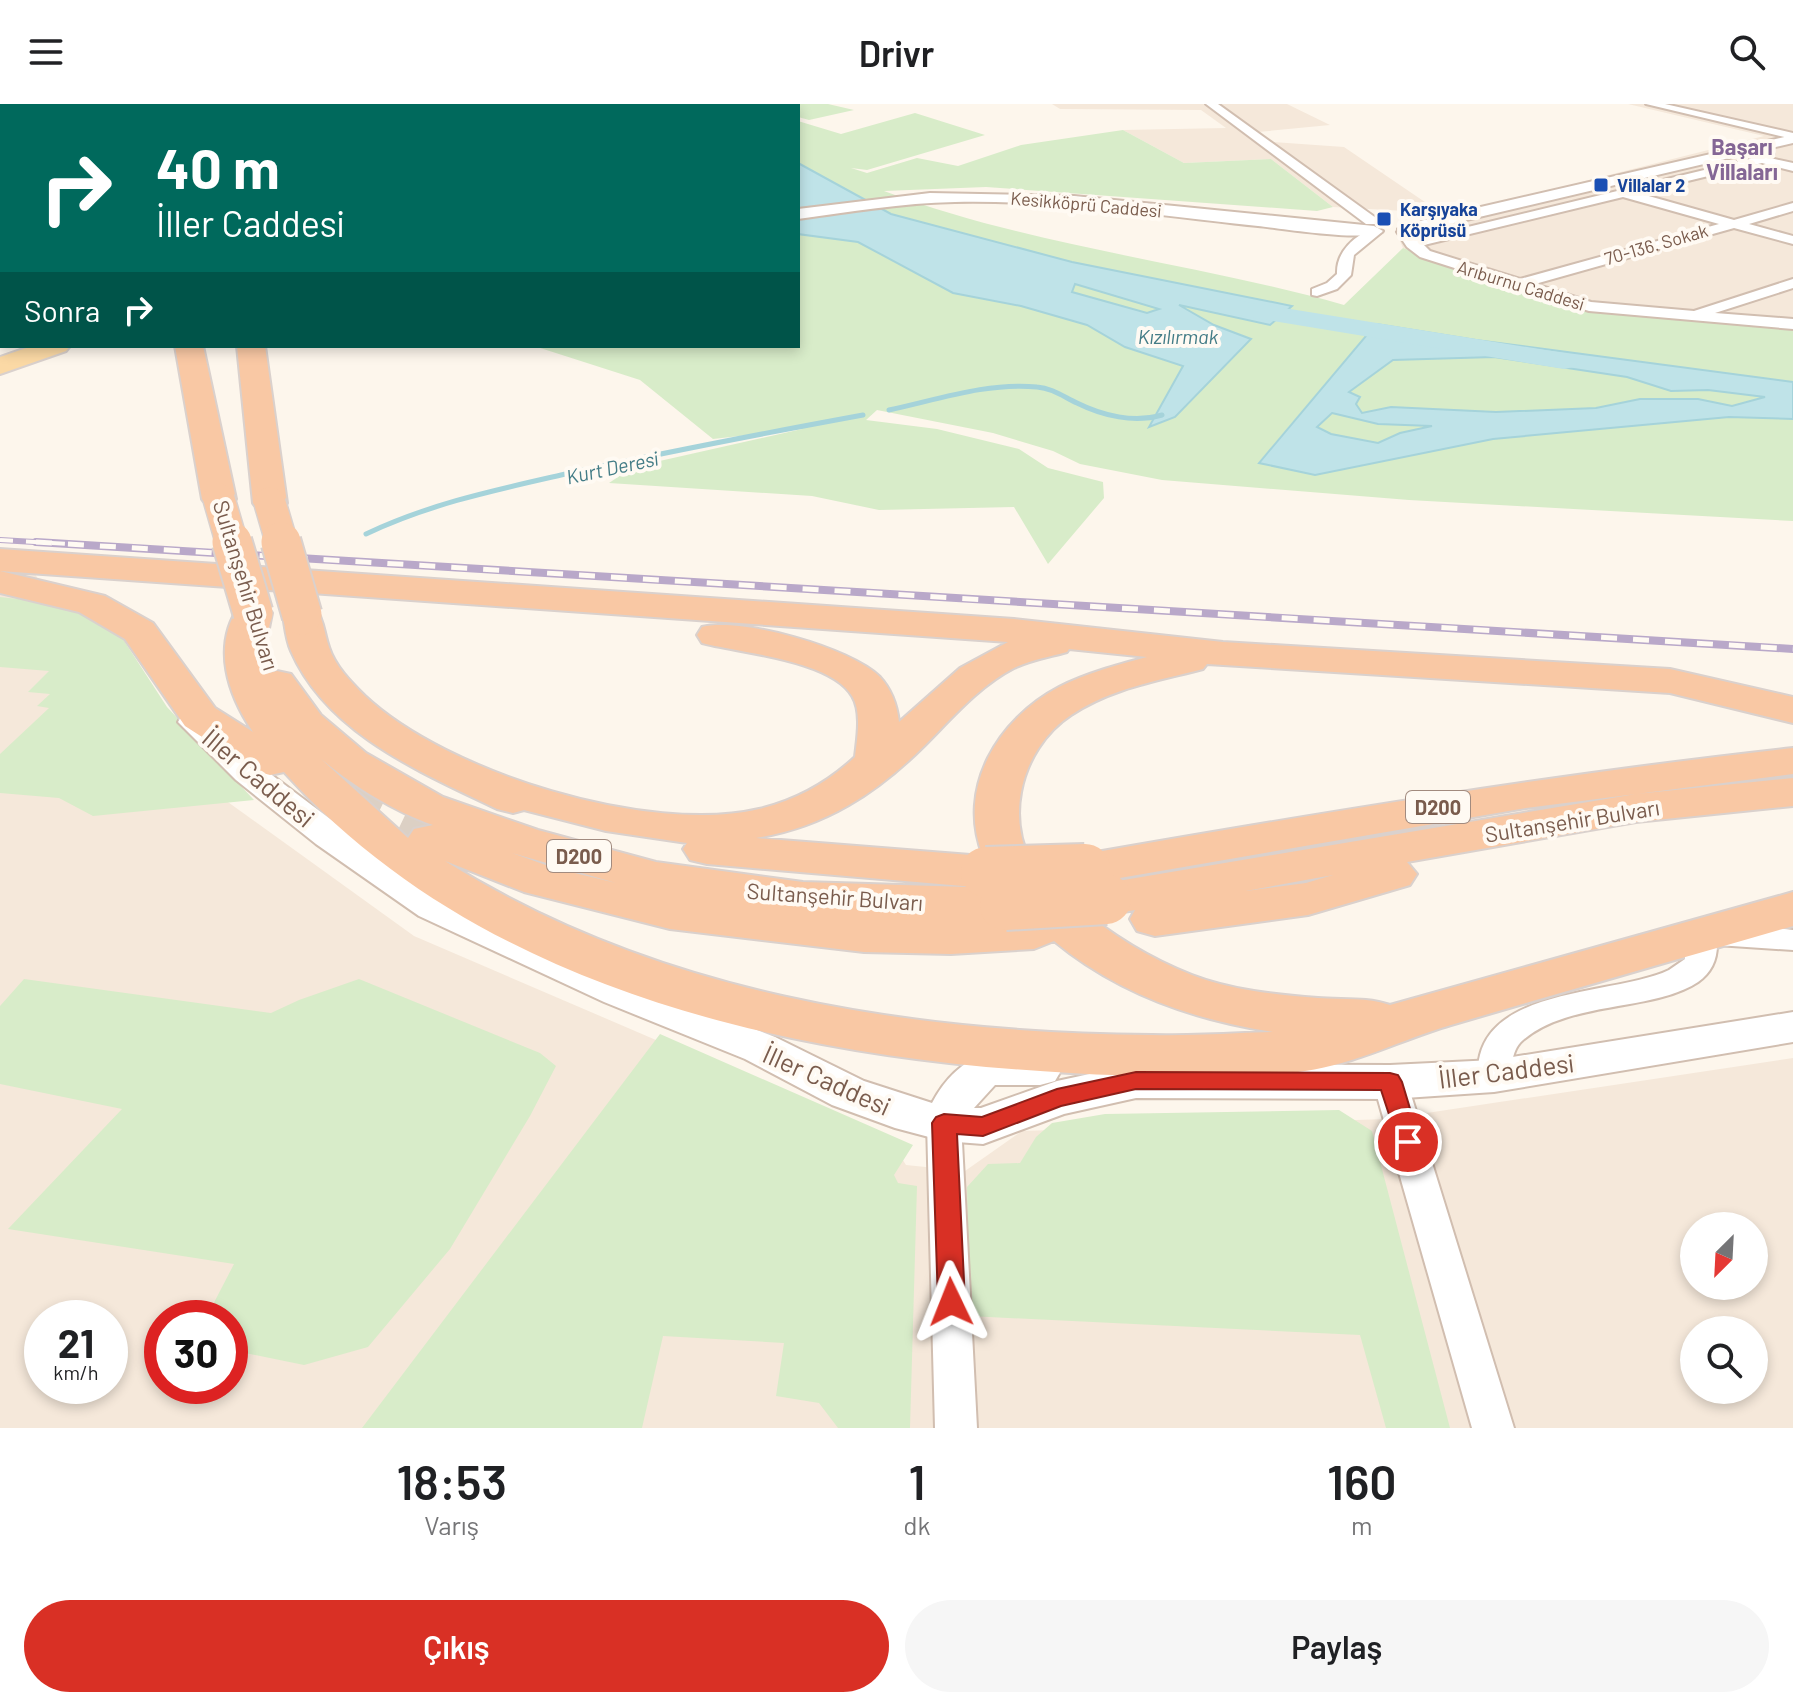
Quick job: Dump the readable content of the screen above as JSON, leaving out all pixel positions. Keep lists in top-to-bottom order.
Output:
{
  "streets": {
    "highway": ["Sultanşehir Bulvarı", "D200"],
    "street": [
      "Kesikköprü Caddesi",
      "70-136. Sokak",
      "Arıburnu Caddesi",
      "İller Caddesi"
    ]
  },
  "crossings": [
    ["Kesikköprü Caddesi", "Arıburnu Caddesi"],
    ["70-136. Sokak", "Arıburnu Caddesi"]
  ],
  "districts": ["Başarı Villaları"],
  "water": ["Kızılırmak", "Kurt Deresi"],
  "places": {
    "transit": ["Villalar 2", "Karşıyaka Köprüsü"]
  },
  "north": "bottom left",
  "page": {
    "header": "Drivr",
    "turn": ["40 m", "İller Caddesi"],
    "then": "Sonra",
    "speed": "21 km/h",
    "limit": "30",
    "eta": [
      "18:53",
      "Varış",
      "1",
      "dk",
      "160",
      "m"
    ],
    "buttons": ["Çıkış", "Paylaş"]
  }
}
